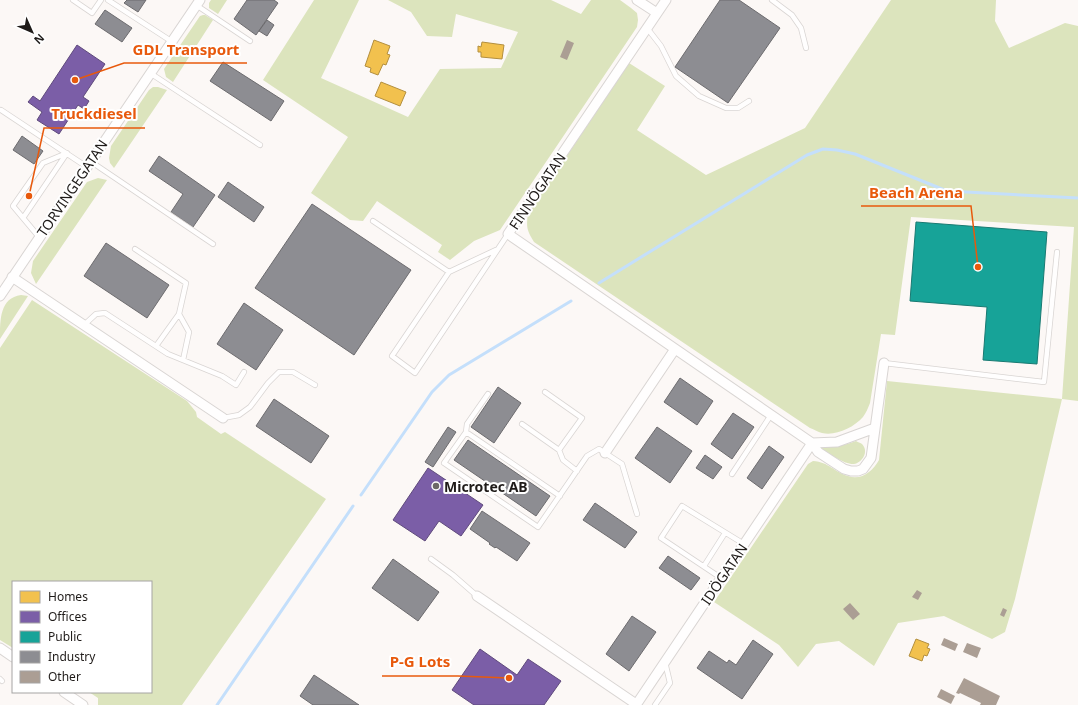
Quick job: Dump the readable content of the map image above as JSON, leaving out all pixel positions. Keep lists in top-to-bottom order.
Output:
{
  "streets": {
    "street": ["TORVINGEGATAN", "FINNÖGATAN", "IDÖGATAN"]
  },
  "crossings": [
    ["FINNÖGATAN", "IDÖGATAN"]
  ],
  "places": [
    "GDL Transport",
    "Truckdiesel",
    "Beach Arena",
    "Microtec AB",
    "P-G Lots"
  ],
  "legend": [
    "Homes",
    "Offices",
    "Public",
    "Industry",
    "Other"
  ],
  "north": "bottom right"
}
